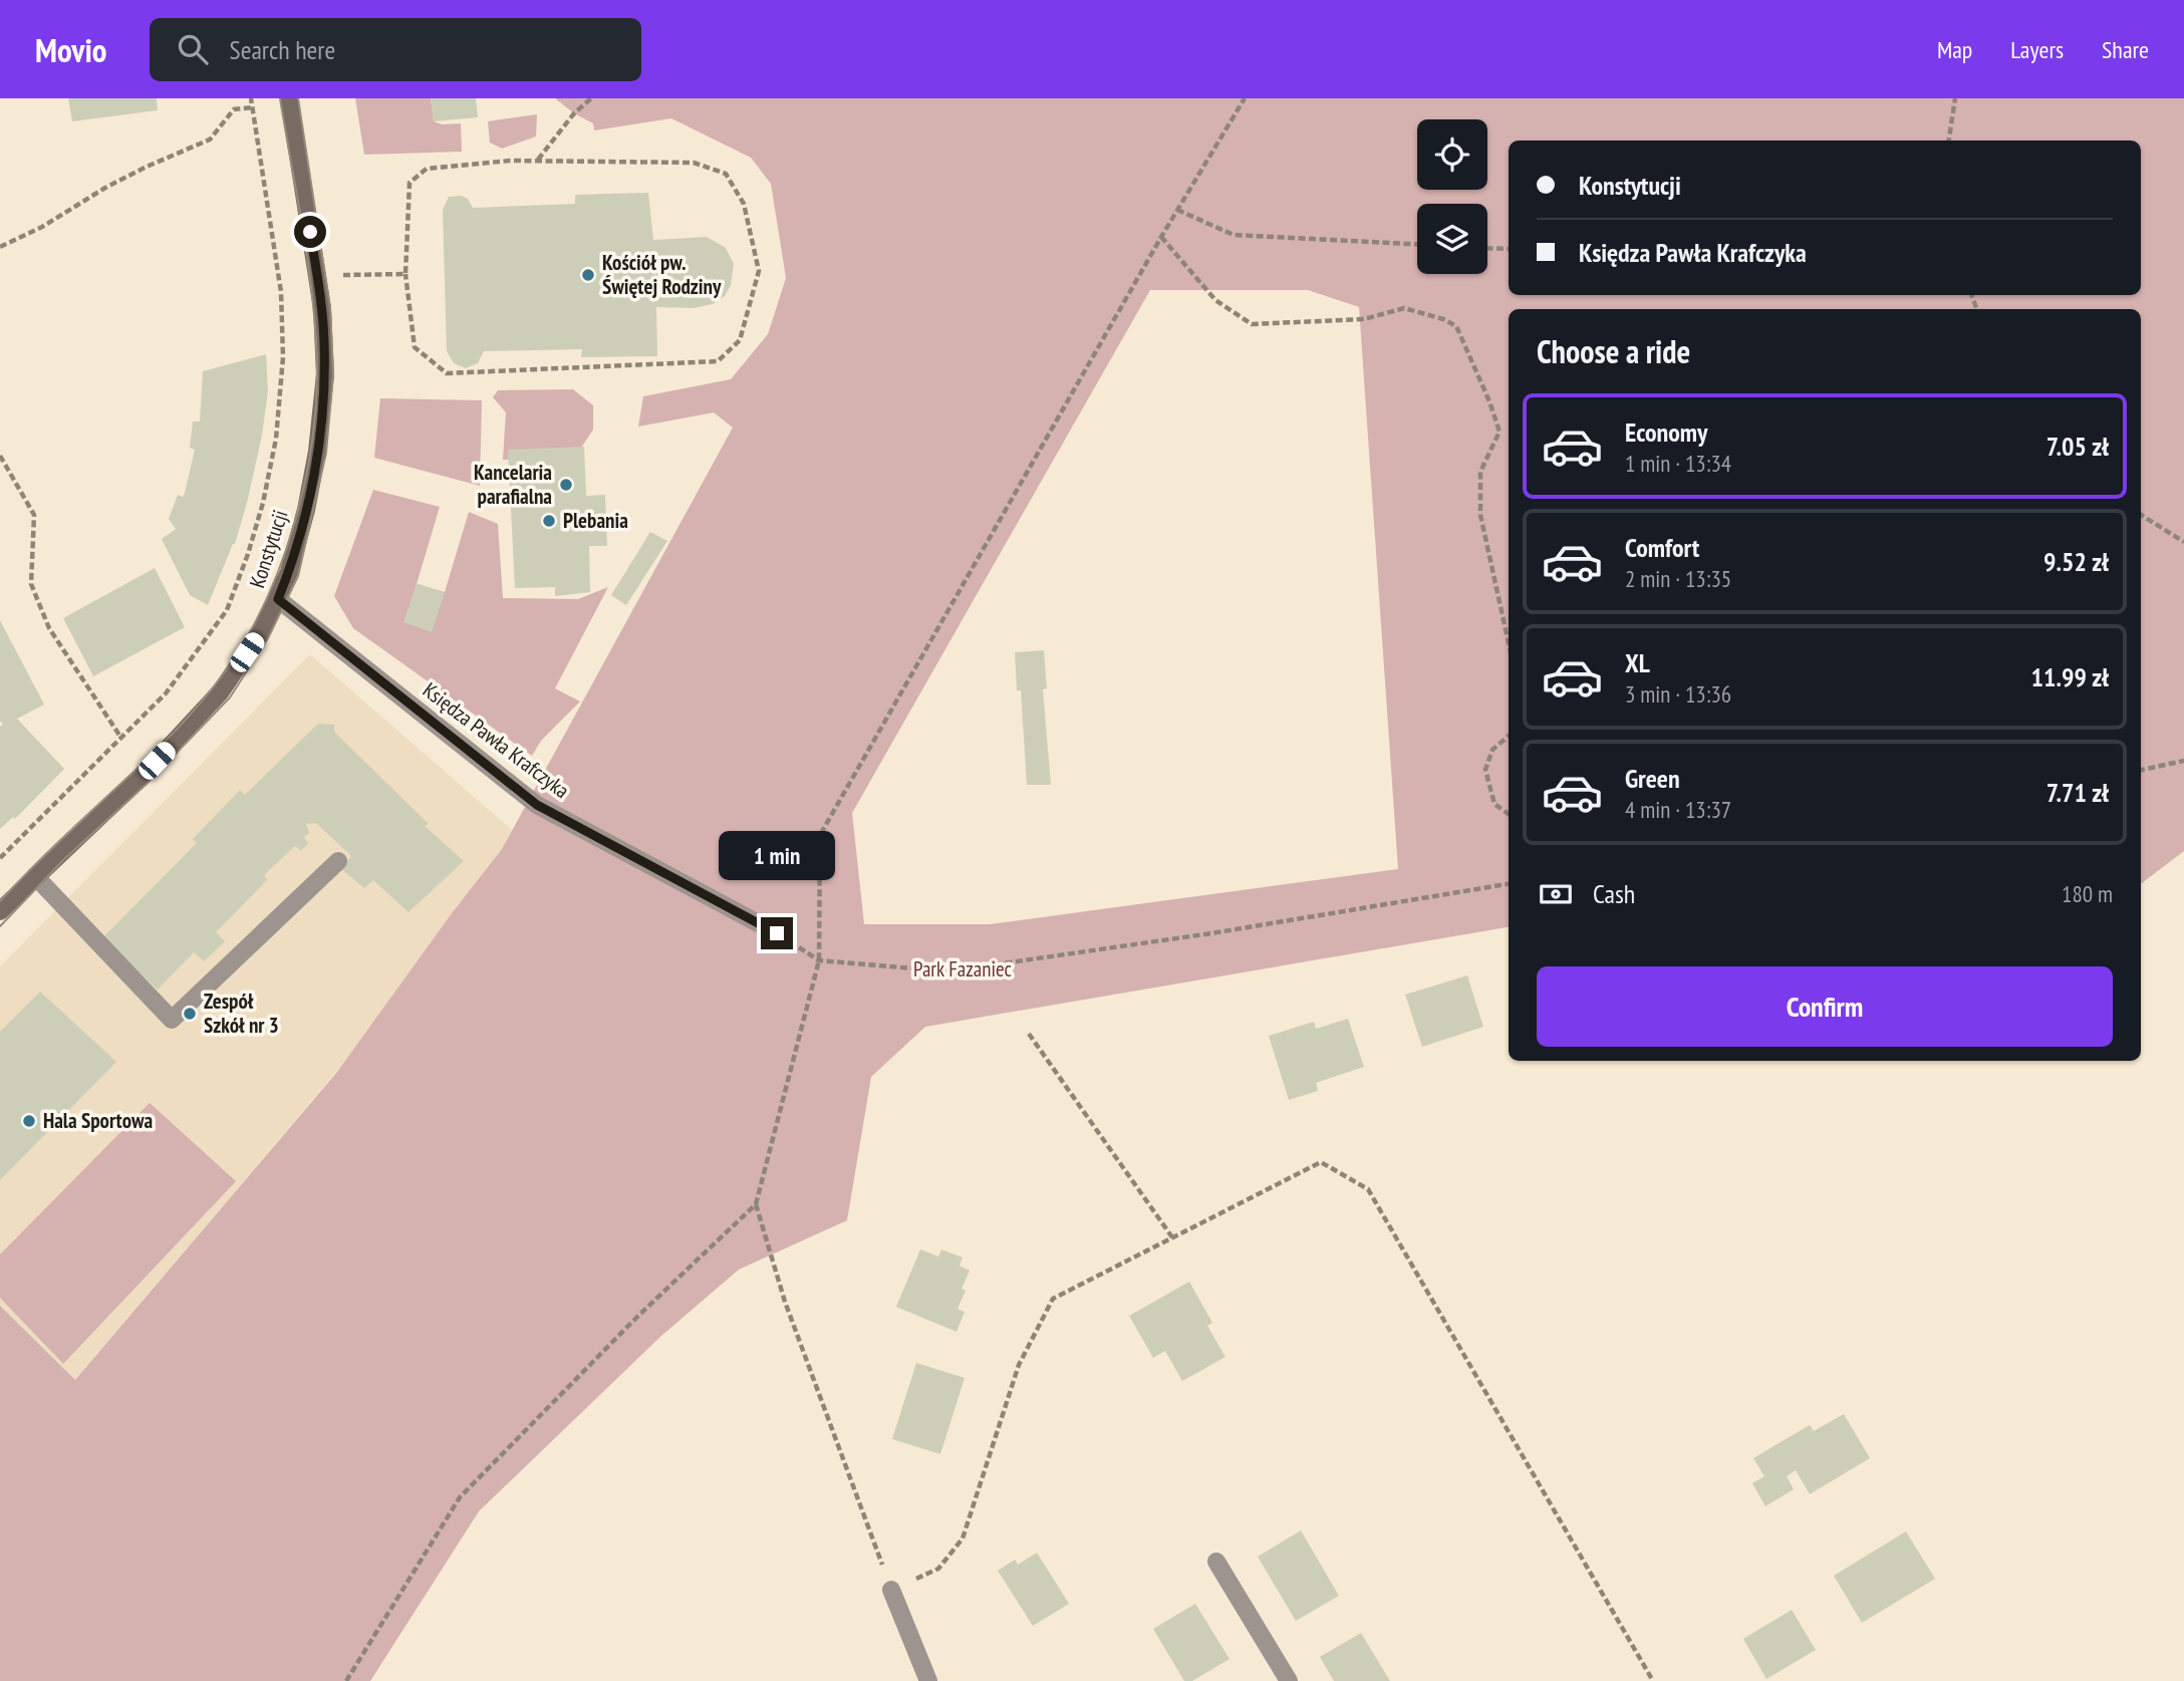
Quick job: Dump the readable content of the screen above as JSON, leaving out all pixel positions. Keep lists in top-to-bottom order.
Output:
{
  "streets": {
    "street": ["Konstytucji"],
    "lane": ["Księdza Pawła Krafczyka"]
  },
  "crossings": [
    ["Konstytucji", "Księdza Pawła Krafczyka"]
  ],
  "parks": ["Park Fazaniec"],
  "places": [
    "Kościół pw. Świętej Rodziny",
    "Kancelaria parafialna",
    "Plebania",
    "Zespół Szkół nr 3",
    "Hala Sportowa"
  ],
  "page": {
    "header": "Movio",
    "search": "Search here",
    "nav": ["Map", "Layers", "Share"],
    "banner": ["Konstytucji", "Księdza Pawła Krafczyka"],
    "heading": "Choose a ride",
    "list": [
      {
        "name": "Economy",
        "note": "1 min · 13:34",
        "value": "7.05 zł"
      },
      {
        "name": "Comfort",
        "note": "2 min · 13:35",
        "value": "9.52 zł"
      },
      {
        "name": "XL",
        "note": "3 min · 13:36",
        "value": "11.99 zł"
      },
      {
        "name": "Green",
        "note": "4 min · 13:37",
        "value": "7.71 zł"
      }
    ],
    "bubble": "1 min",
    "pay": ["Cash", "180 m"],
    "buttons": "Confirm"
  }
}
